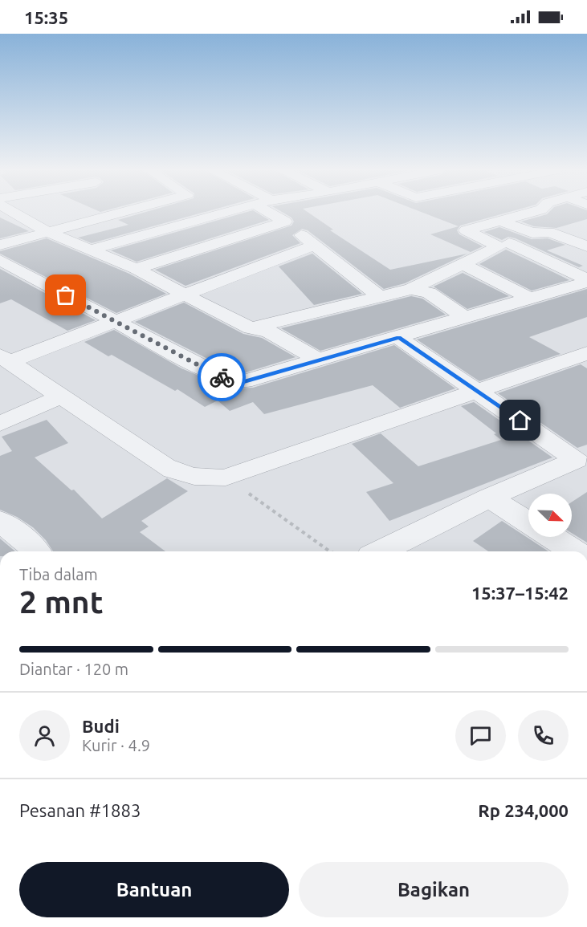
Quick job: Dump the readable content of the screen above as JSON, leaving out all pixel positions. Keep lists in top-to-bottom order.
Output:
{
  "north": "bottom right",
  "page": {
    "status": "15:35",
    "heading": ["2 mnt", "Tiba dalam", "15:37–15:42"],
    "panel": [
      "Budi",
      "Kurir · 4.9",
      "Pesanan #1883",
      "Rp 234,000"
    ],
    "bar": "Diantar · 120 m",
    "buttons": ["Bantuan", "Bagikan"]
  }
}
